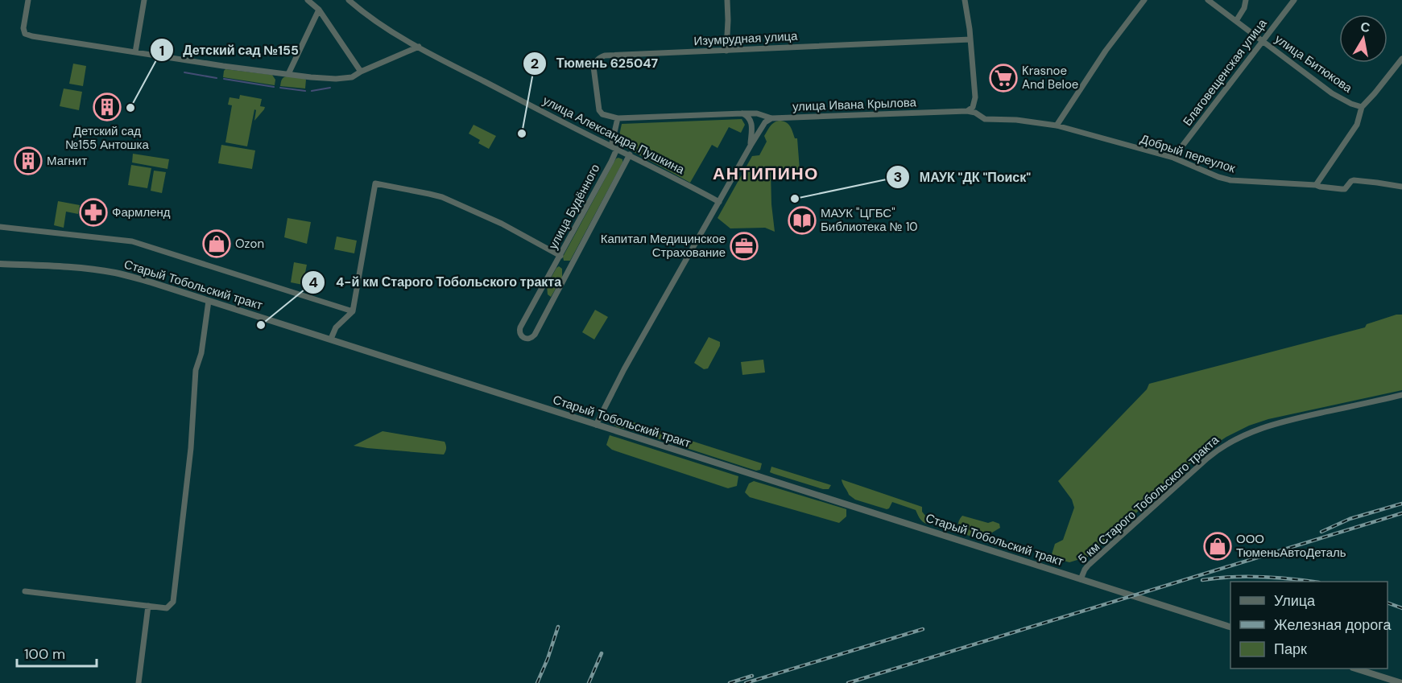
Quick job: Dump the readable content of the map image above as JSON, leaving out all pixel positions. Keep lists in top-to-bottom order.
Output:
{
  "streets": {
    "street": [
      "Изумрудная улица",
      "улица Битюкова",
      "Благовещенская улица",
      "улица Ивана Крылова",
      "улица Александра Пушкина",
      "Добрый переулок",
      "улица Будённого",
      "Старый Тобольский тракт",
      "5 км Старого Тобольского тракта"
    ]
  },
  "crossings": [
    ["Изумрудная улица", "улица Ивана Крылова"],
    ["Изумрудная улица", "улица Будённого"],
    ["улица Битюкова", "Благовещенская улица"],
    ["Благовещенская улица", "Добрый переулок"],
    ["улица Ивана Крылова", "Добрый переулок"],
    ["улица Ивана Крылова", "улица Будённого"],
    ["улица Александра Пушкина", "улица Будённого"],
    ["Старый Тобольский тракт", "5 км Старого Тобольского тракта"]
  ],
  "districts": ["АНТИПИНО"],
  "places": {
    "supermarket": ["Krasnoe And Beloe"],
    "building": ["Детский сад №155 Антошка", "Магнит"],
    "other": [
      "Детский сад №155",
      "Тюмень 625047",
      "МАУК \"ДК \"Поиск\"",
      "4-й км Старого Тобольского тракта"
    ],
    "pharmacy": ["Фармленд"],
    "library": ["МАУК \"ЦГБС\" Библиотека № 10"],
    "shop": ["Ozon", "ООО ТюменьАвтоДеталь"],
    "office": ["Капитал Медицинское Страхование"]
  },
  "legend": ["Улица", "Железная дорога", "Парк"],
  "scale_bar": "100 m",
  "north": "top"
}
